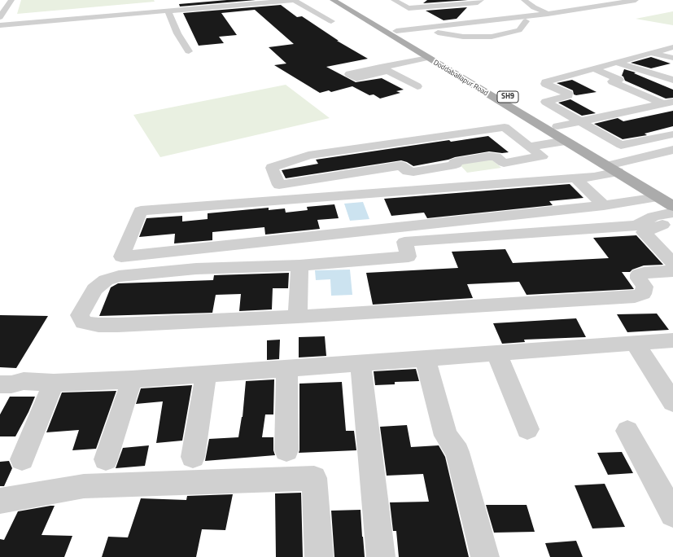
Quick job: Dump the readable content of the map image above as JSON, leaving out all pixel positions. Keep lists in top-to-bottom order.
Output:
{
  "streets": {
    "main road": ["Doddaballapur Road", "SH9"]
  }
}
